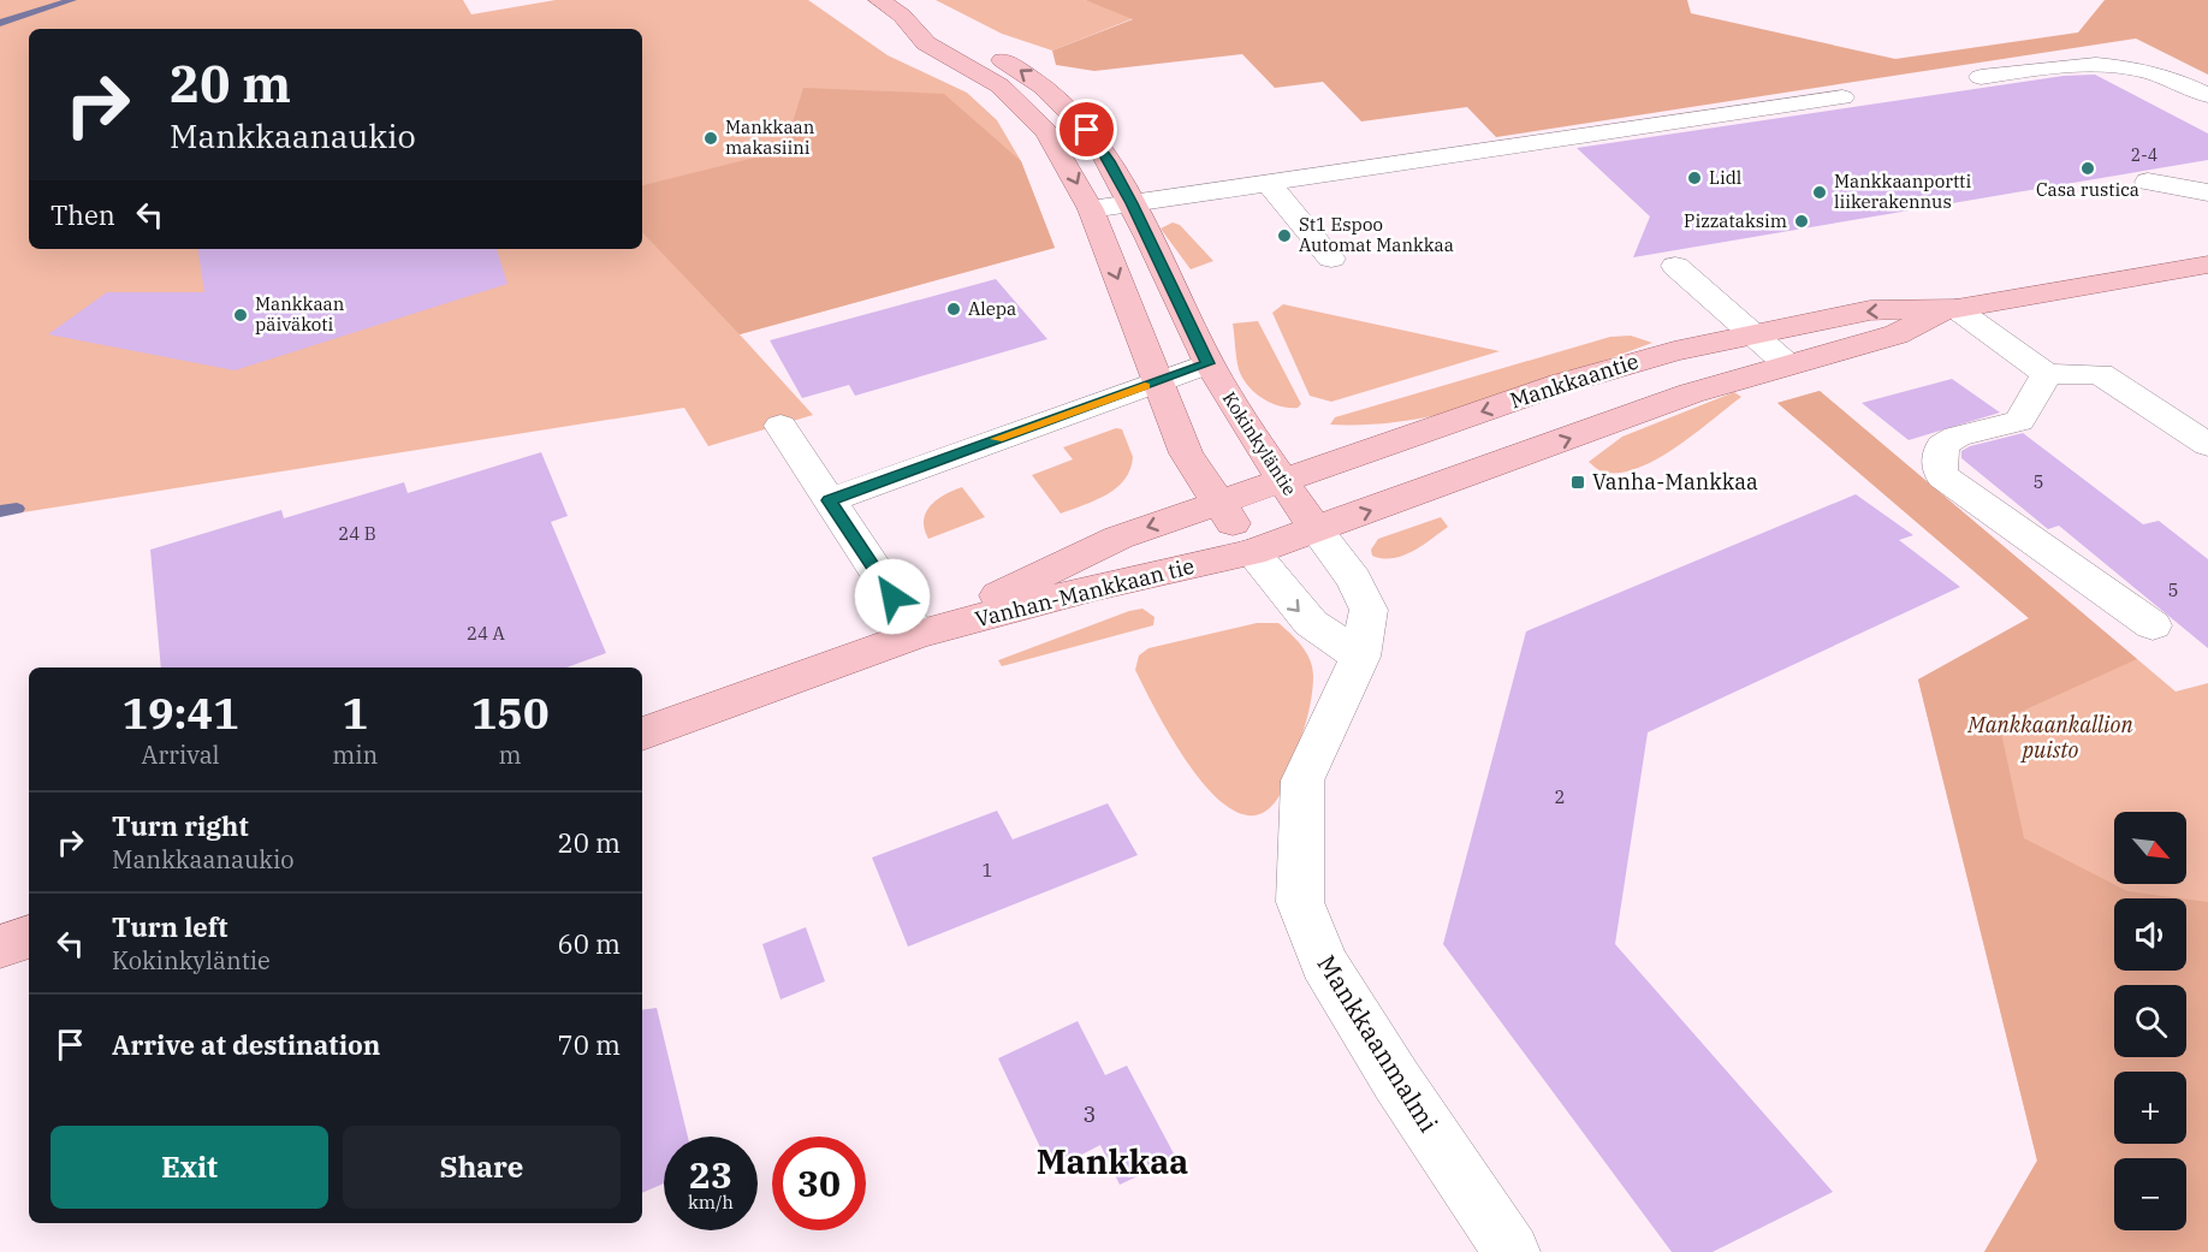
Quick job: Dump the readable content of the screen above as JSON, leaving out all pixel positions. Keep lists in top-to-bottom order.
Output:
{
  "streets": {
    "main road": ["Mankkaantie", "Kokinkyläntie", "Vanhan-Mankkaan tie"],
    "street": ["Mankkaanmalmi"]
  },
  "crossings": [
    ["Mankkaantie", "Kokinkyläntie"],
    ["Mankkaantie", "Vanhan-Mankkaan tie"],
    ["Mankkaantie", "Mankkaanmalmi"],
    ["Kokinkyläntie", "Vanhan-Mankkaan tie"],
    ["Kokinkyläntie", "Mankkaanmalmi"]
  ],
  "districts": ["Mankkaa"],
  "parks": ["Mankkaankallion puisto"],
  "places": {
    "other": [
      "Mankkaan makasiini",
      "Casa rustica",
      "Lidl",
      "Mankkaanportti liikerakennus",
      "Pizzataksim",
      "St1 Espoo Automat Mankkaa",
      "Alepa",
      "Mankkaan päiväkoti"
    ],
    "transit": ["Vanha-Mankkaa"]
  },
  "house_numbers": [
    "2-4",
    "5",
    "24 B",
    "5",
    "24 A",
    "2",
    "1",
    "3"
  ],
  "north": "bottom right",
  "page": {
    "turn": ["20 m", "Mankkaanaukio"],
    "then": "Then",
    "eta": [
      "19:41",
      "Arrival",
      "1",
      "min",
      "150",
      "m"
    ],
    "list": [
      {
        "name": "Turn right",
        "note": "Mankkaanaukio",
        "value": "20 m"
      },
      {
        "name": "Turn left",
        "note": "Kokinkyläntie",
        "value": "60 m"
      },
      {
        "name": "Arrive at destination",
        "value": "70 m"
      }
    ],
    "map_buttons": ["+", "−"],
    "buttons": ["Exit", "Share"],
    "speed": "23 km/h",
    "limit": "30"
  }
}
